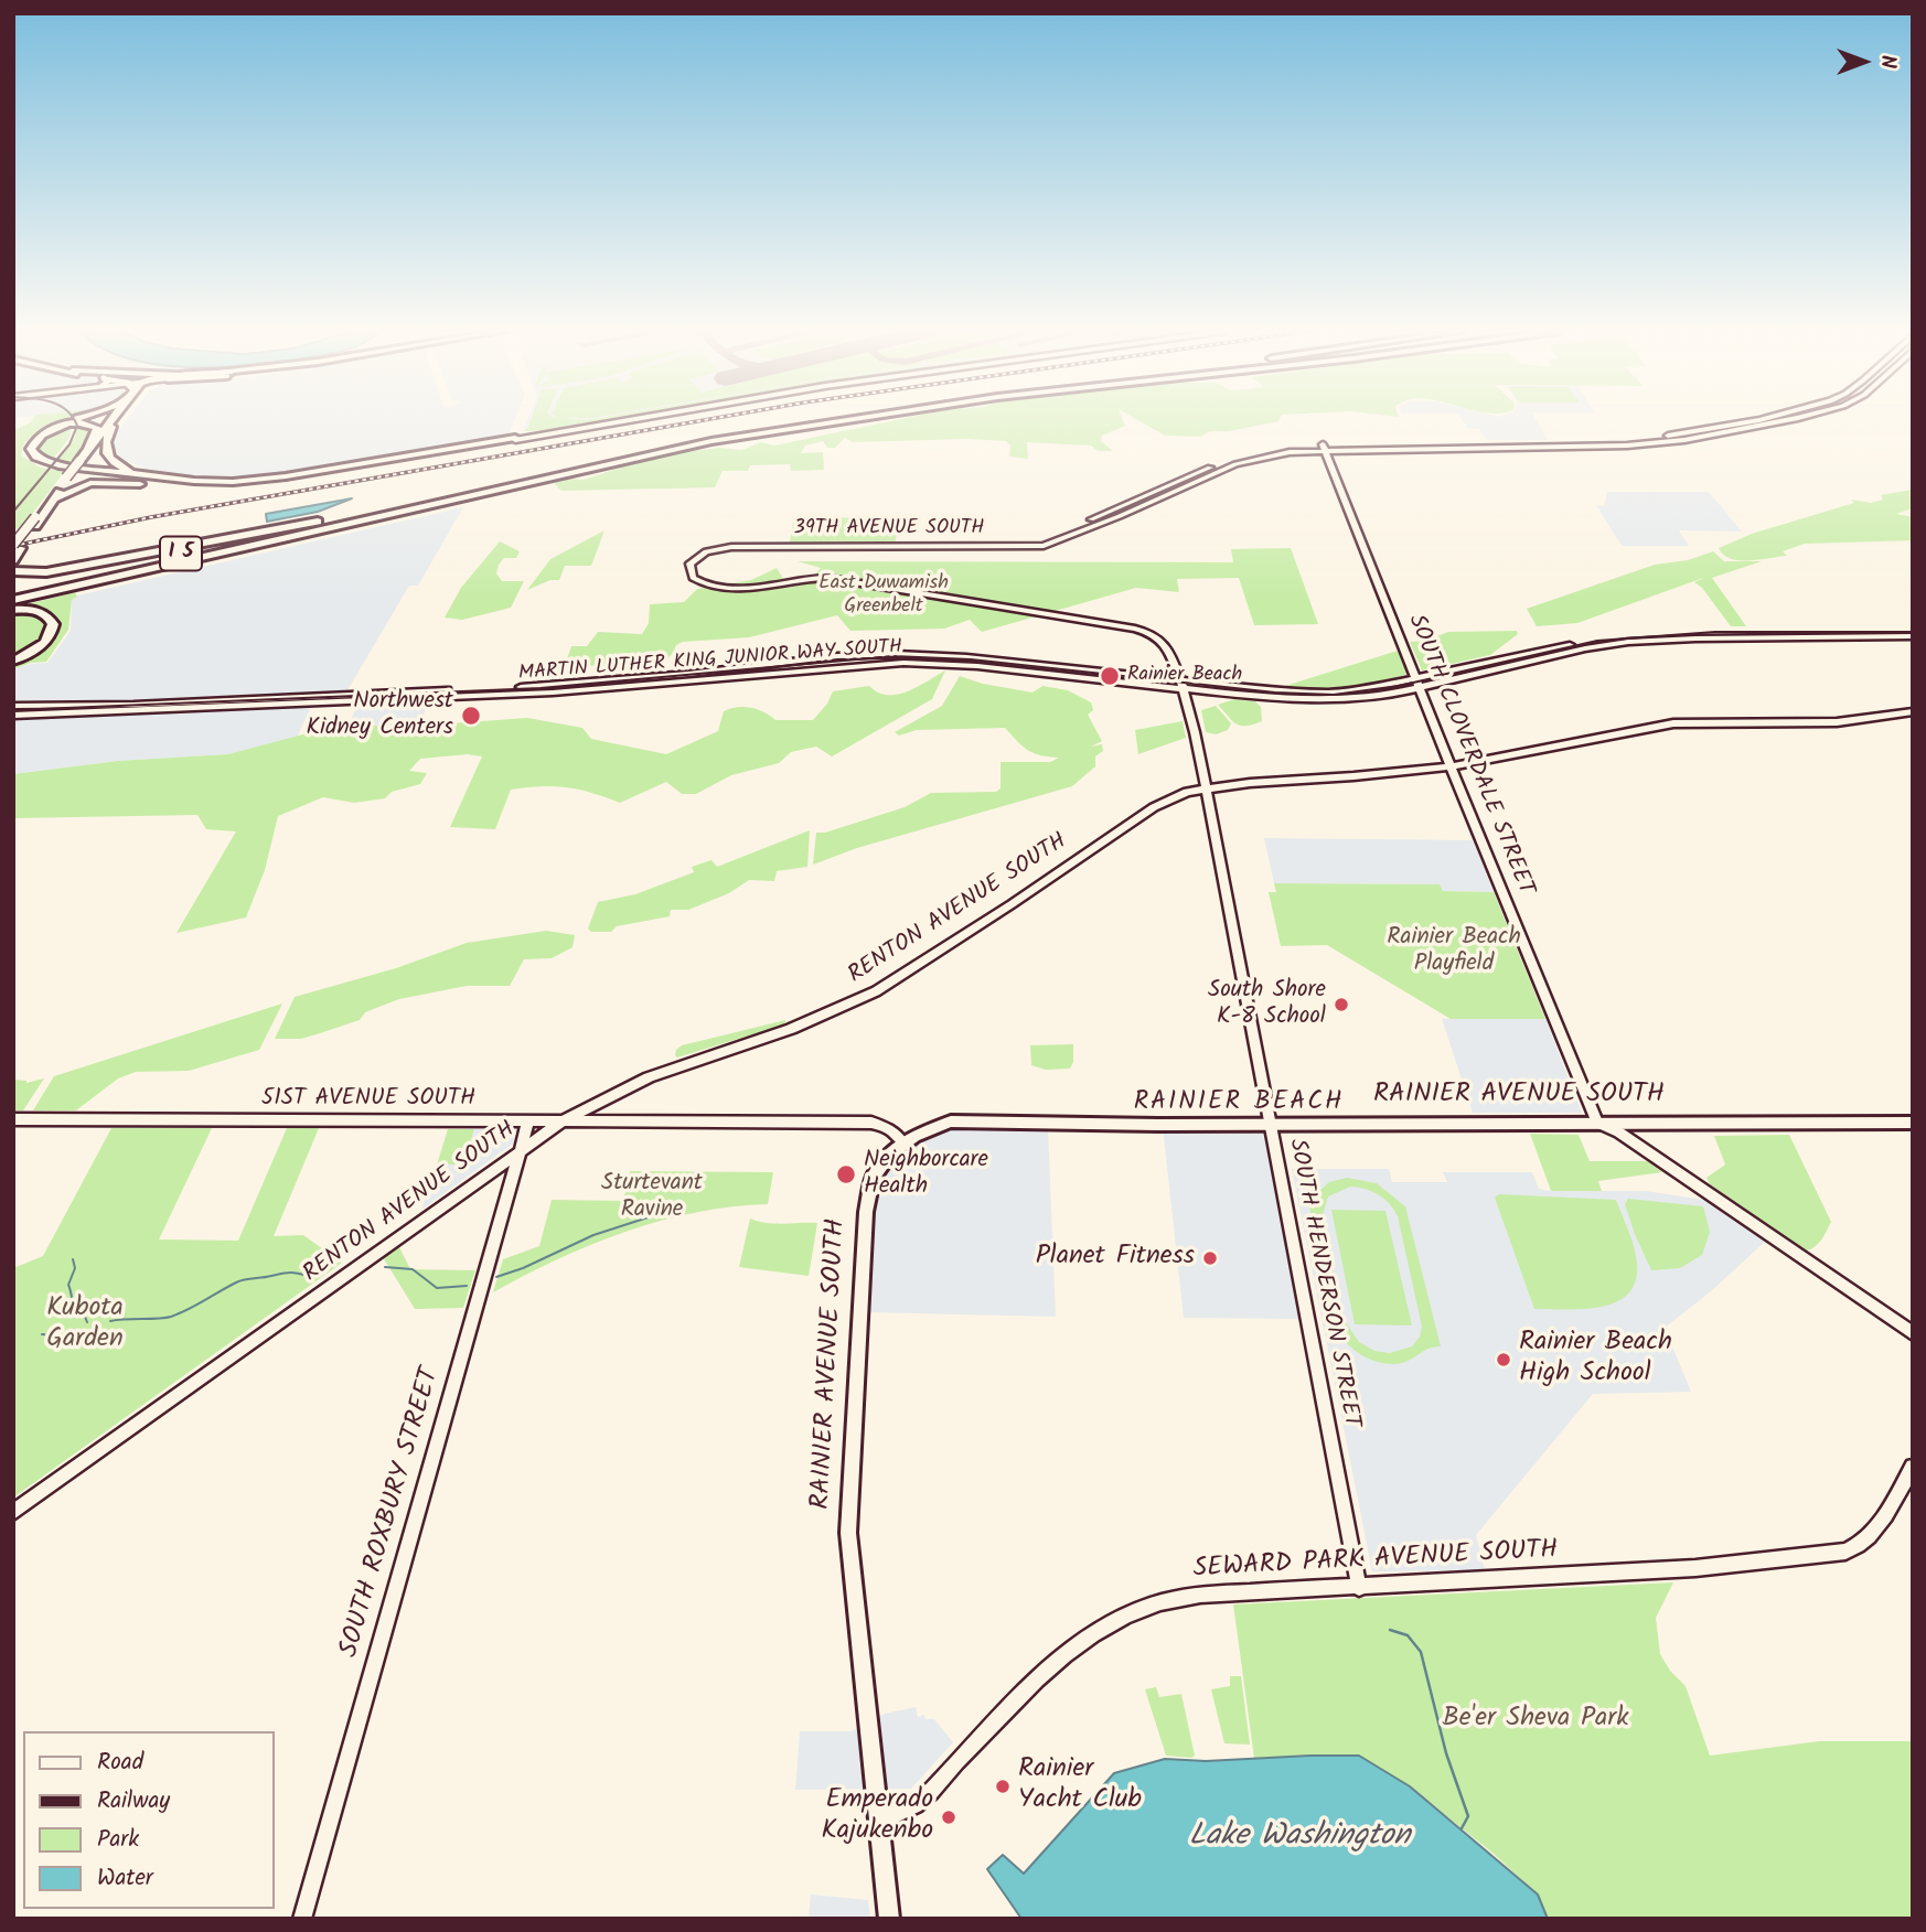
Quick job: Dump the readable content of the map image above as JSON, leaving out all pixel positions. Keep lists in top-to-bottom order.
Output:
{
  "streets": {
    "highway": ["I 5"],
    "main road": [
      "39TH AVENUE SOUTH",
      "MARTIN LUTHER KING JUNIOR WAY SOUTH",
      "SOUTH CLOVERDALE STREET",
      "RENTON AVENUE SOUTH",
      "RAINIER AVENUE SOUTH",
      "51ST AVENUE SOUTH",
      "SOUTH HENDERSON STREET",
      "SOUTH ROXBURY STREET",
      "SEWARD PARK AVENUE SOUTH"
    ]
  },
  "crossings": [
    ["39TH AVENUE SOUTH", "SOUTH CLOVERDALE STREET"],
    ["39TH AVENUE SOUTH", "SOUTH HENDERSON STREET"],
    ["MARTIN LUTHER KING JUNIOR WAY SOUTH", "SOUTH CLOVERDALE STREET"],
    ["MARTIN LUTHER KING JUNIOR WAY SOUTH", "SOUTH HENDERSON STREET"],
    ["SOUTH CLOVERDALE STREET", "RENTON AVENUE SOUTH"],
    ["SOUTH CLOVERDALE STREET", "RAINIER AVENUE SOUTH"],
    ["RENTON AVENUE SOUTH", "51ST AVENUE SOUTH"],
    ["RENTON AVENUE SOUTH", "SOUTH HENDERSON STREET"],
    ["RENTON AVENUE SOUTH", "SOUTH ROXBURY STREET"],
    ["RAINIER AVENUE SOUTH", "51ST AVENUE SOUTH"],
    ["RAINIER AVENUE SOUTH", "SOUTH HENDERSON STREET"],
    ["RAINIER AVENUE SOUTH", "SEWARD PARK AVENUE SOUTH"],
    ["51ST AVENUE SOUTH", "SOUTH ROXBURY STREET"],
    ["SOUTH HENDERSON STREET", "SEWARD PARK AVENUE SOUTH"]
  ],
  "districts": ["RAINIER BEACH"],
  "water": ["Lake Washington"],
  "parks": [
    "East Duwamish Greenbelt",
    "Rainier Beach Playfield",
    "Sturtevant Ravine",
    "Kubota Garden",
    "Be'er Sheva Park"
  ],
  "places": [
    "Rainier Beach",
    "Northwest Kidney Centers",
    "South Shore K-8 School",
    "Neighborcare Health",
    "Planet Fitness",
    "Rainier Beach High School",
    "Rainier Yacht Club",
    "Emperado Kajukenbo"
  ],
  "legend": [
    "Road",
    "Railway",
    "Park",
    "Water"
  ],
  "north": "right"
}
